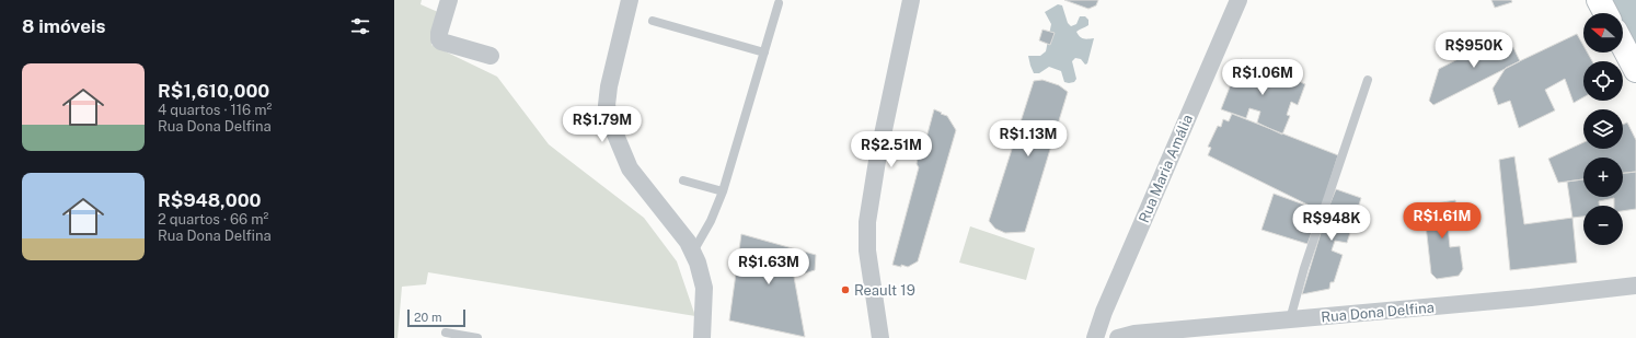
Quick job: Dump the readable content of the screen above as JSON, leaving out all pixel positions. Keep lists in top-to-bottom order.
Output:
{
  "streets": {
    "street": ["Rua Maria Amália", "Rua Dona Delfina"]
  },
  "places": ["Reault 19"],
  "scale_bar": "20 m",
  "north": "left",
  "page": {
    "heading": "8 imóveis",
    "map_buttons": ["+", "−"],
    "price": [
      "R$950K",
      "R$1.06M",
      "R$1.79M",
      "R$1.13M",
      "R$2.51M",
      "R$1.61M",
      "R$948K",
      "R$1.63M"
    ],
    "list": [
      {
        "name": "R$1,610,000",
        "note": "4 quartos · 116 m² · Rua Dona Delfina"
      },
      {
        "name": "R$948,000",
        "note": "2 quartos · 66 m² · Rua Dona Delfina"
      }
    ],
    "scale": "20 m"
  }
}
